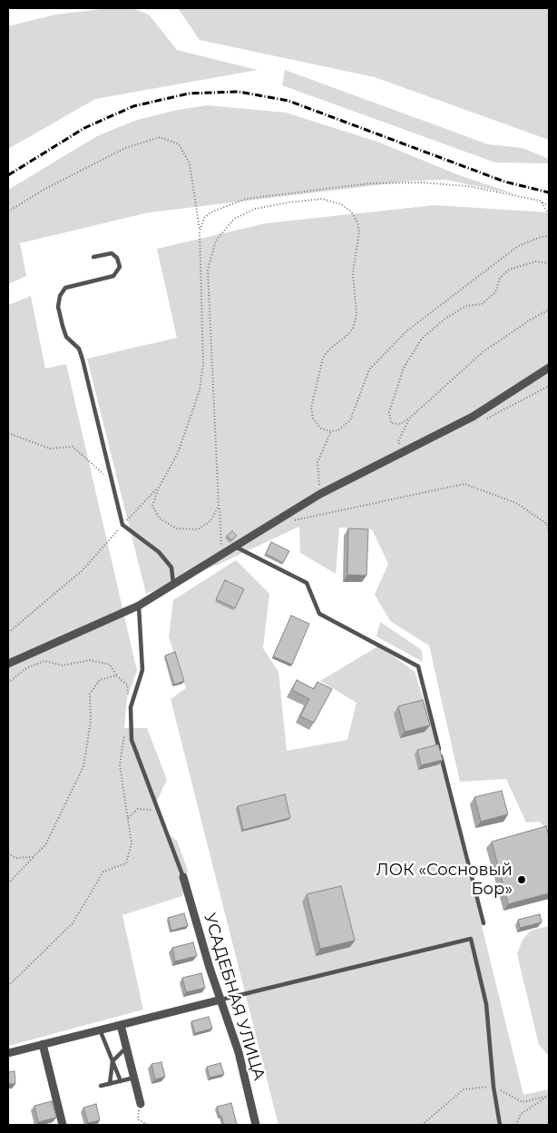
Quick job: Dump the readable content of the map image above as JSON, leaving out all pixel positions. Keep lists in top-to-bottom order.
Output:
{
  "streets": {
    "street": ["УСАДЕБНАЯ УЛИЦА"]
  },
  "places": ["ЛОК «Сосновый Бор»"]
}
